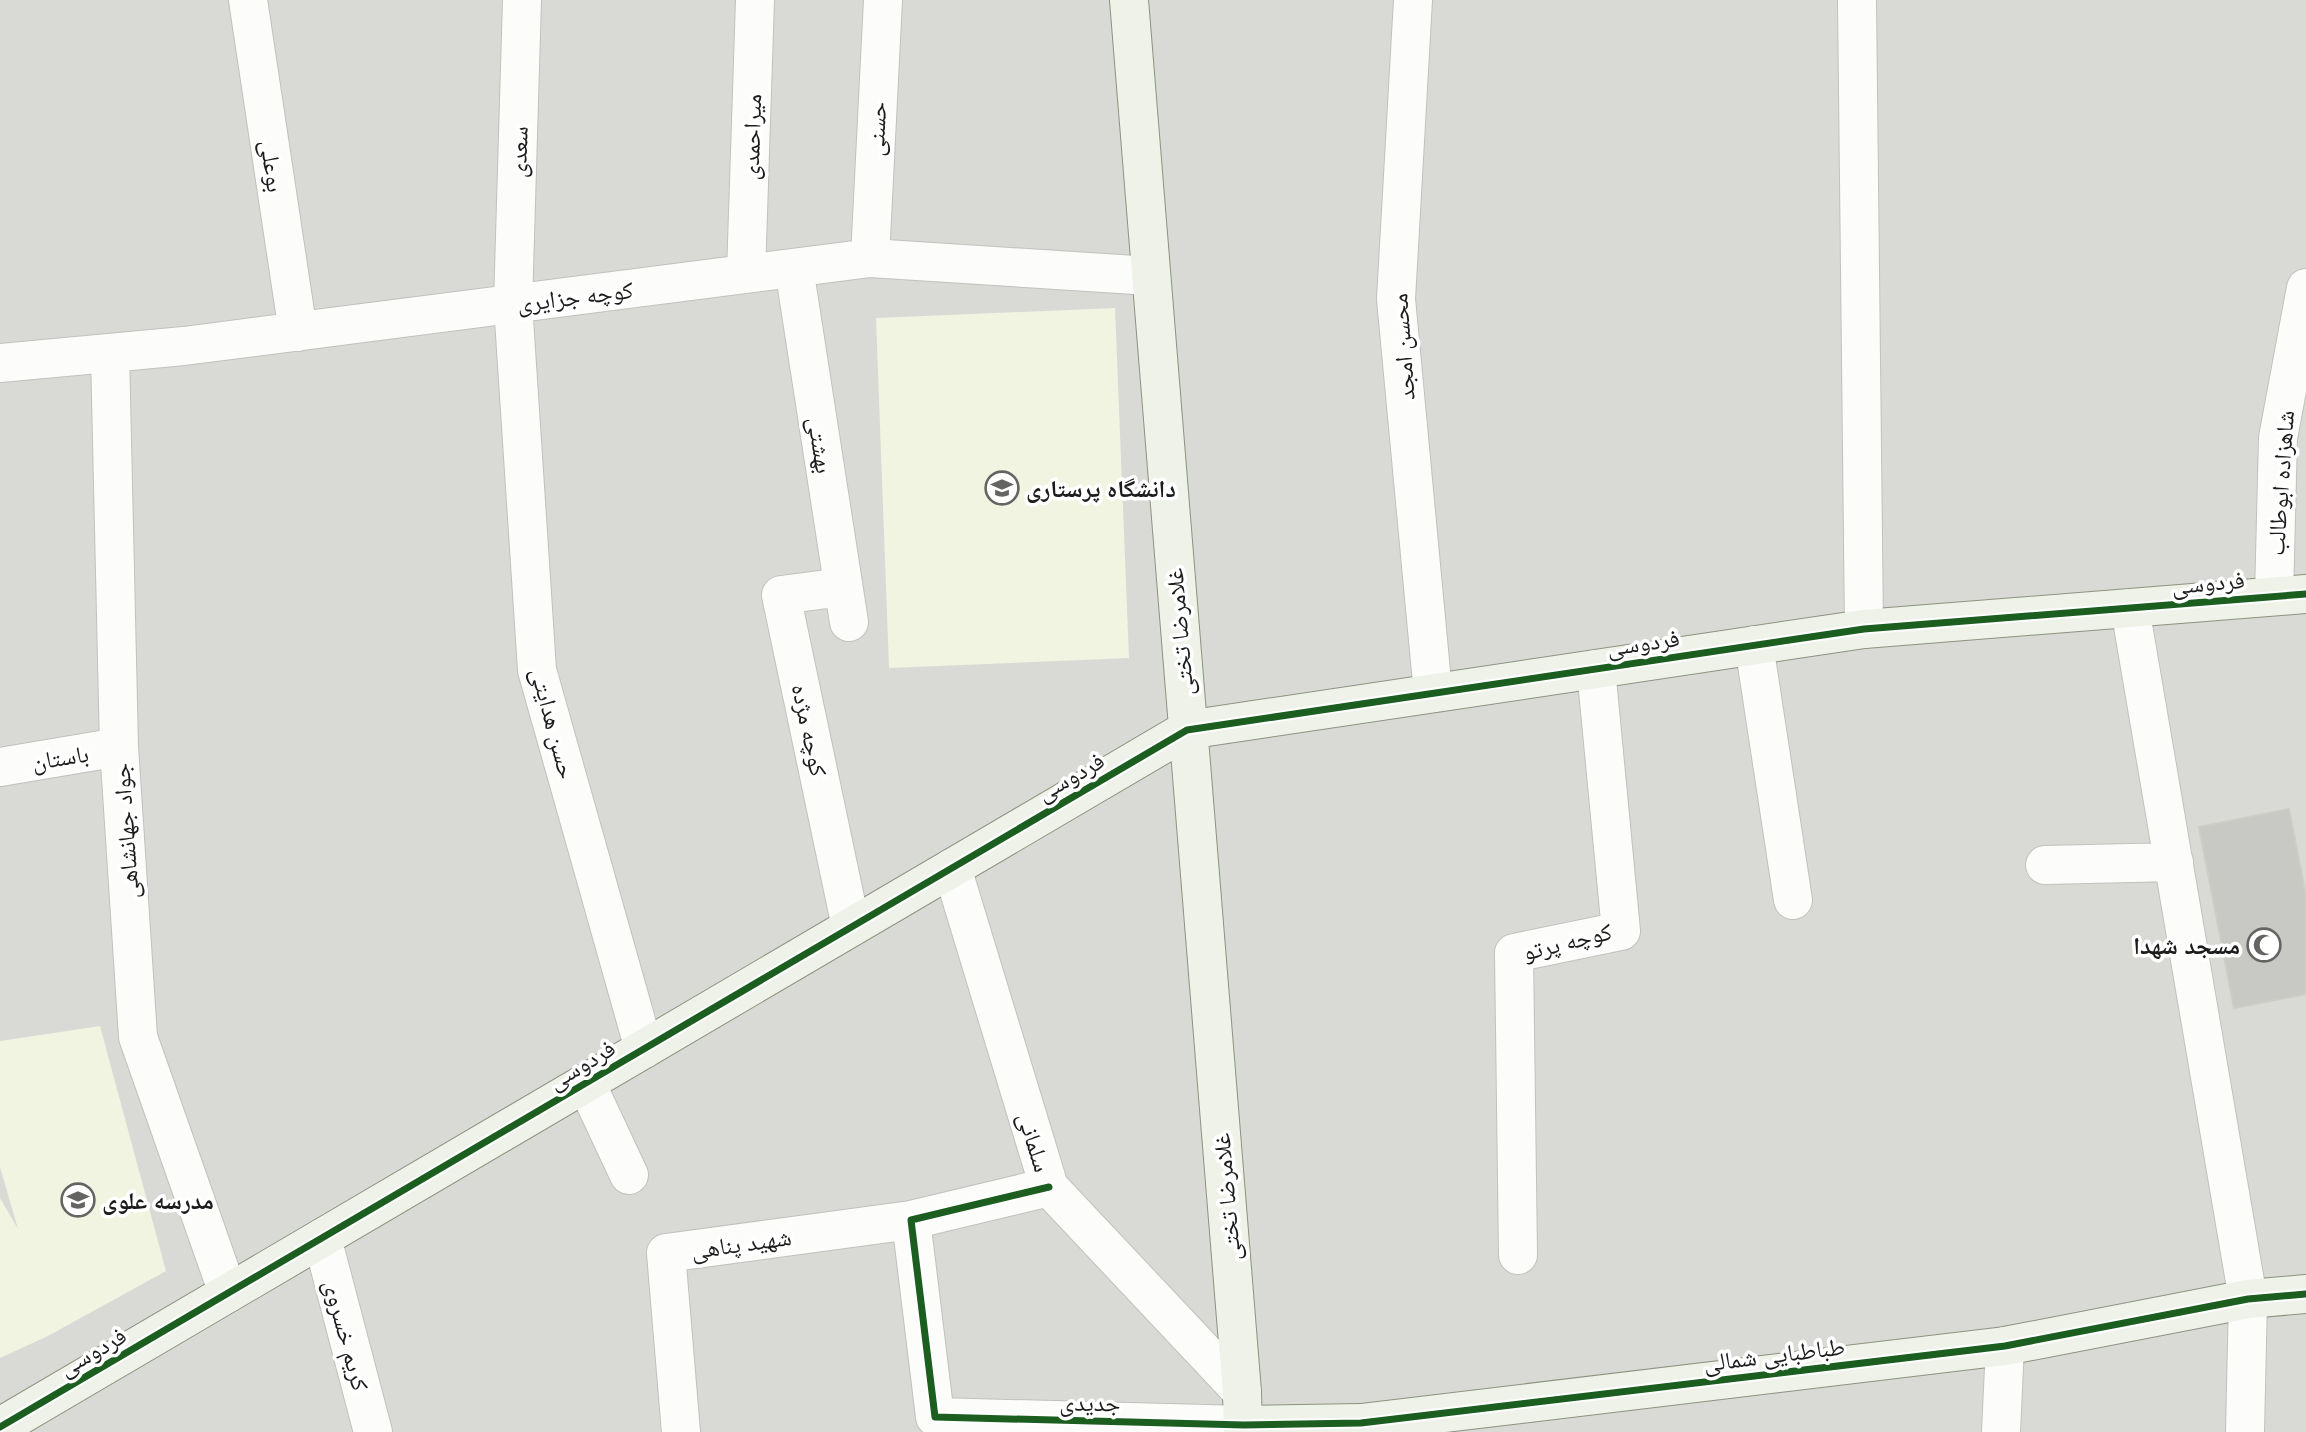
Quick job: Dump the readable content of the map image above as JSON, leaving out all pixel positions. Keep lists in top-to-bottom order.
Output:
{
  "streets": {
    "street": [
      "حسنی",
      "میراحمدی",
      "سعدی",
      "بوعلی",
      "کوچه جزایری",
      "محسن امجد",
      "بهشتی",
      "شاهزاده ابوطالب",
      "فردوسی",
      "غلامرضا تختی",
      "حسن هدایتی",
      "کوچه مژده",
      "باستان",
      "جواد جهانشاهی",
      "کوچه پرتو",
      "سلمانی",
      "شهید پناهی",
      "کریم خسروی",
      "طباطبایی شمالی",
      "جدیدی"
    ]
  },
  "crossings": [
    ["حسنی", "کوچه جزایری"],
    ["میراحمدی", "کوچه جزایری"],
    ["سعدی", "کوچه جزایری"],
    ["سعدی", "حسن هدایتی"],
    ["بوعلی", "کوچه جزایری"],
    ["کوچه جزایری", "بهشتی"],
    ["کوچه جزایری", "غلامرضا تختی"],
    ["کوچه جزایری", "حسن هدایتی"],
    ["کوچه جزایری", "جواد جهانشاهی"],
    ["محسن امجد", "فردوسی"],
    ["بهشتی", "کوچه مژده"],
    ["شاهزاده ابوطالب", "فردوسی"],
    ["فردوسی", "غلامرضا تختی"],
    ["فردوسی", "حسن هدایتی"],
    ["فردوسی", "کوچه مژده"],
    ["فردوسی", "جواد جهانشاهی"],
    ["فردوسی", "کوچه پرتو"],
    ["فردوسی", "سلمانی"],
    ["فردوسی", "کریم خسروی"],
    ["غلامرضا تختی", "سلمانی"],
    ["غلامرضا تختی", "طباطبایی شمالی"],
    ["غلامرضا تختی", "جدیدی"],
    ["باستان", "جواد جهانشاهی"],
    ["سلمانی", "طباطبایی شمالی"],
    ["سلمانی", "جدیدی"],
    ["شهید پناهی", "جدیدی"],
    ["طباطبایی شمالی", "جدیدی"]
  ],
  "places": {
    "school or university": ["دانشگاه پرستاری", "مدرسه علوی"],
    "mosque": ["مسجد شهدا"]
  }
}
